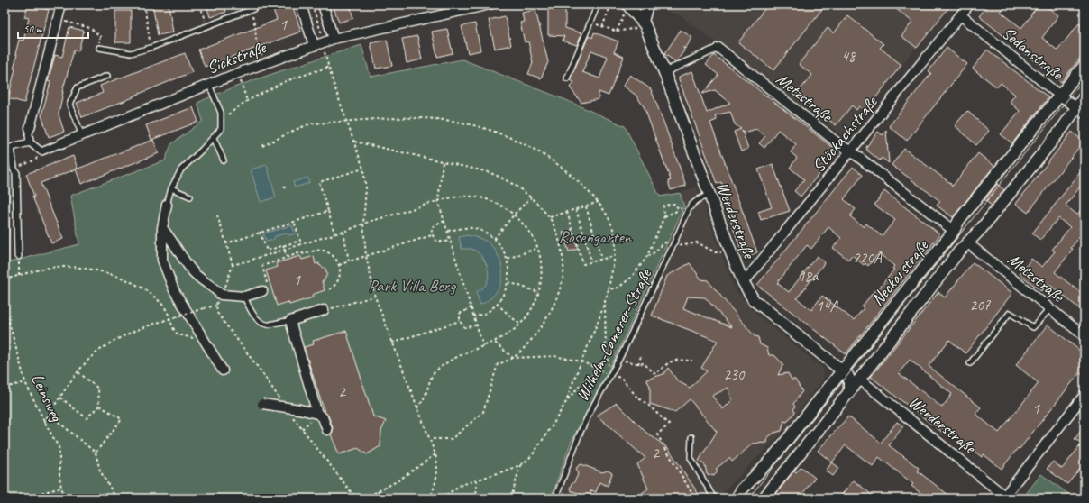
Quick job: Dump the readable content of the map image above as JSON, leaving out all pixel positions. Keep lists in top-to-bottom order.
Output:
{
  "streets": {
    "street": [
      "Sedanstraße",
      "Sickstraße",
      "Metzstraße",
      "Stöckachstraße",
      "Werderstraße",
      "Neckarstraße"
    ],
    "lane": ["Wilhelm-Camerer-Straße"],
    "path": ["Leinsweg"]
  },
  "crossings": [
    ["Sedanstraße", "Stöckachstraße"],
    ["Sedanstraße", "Neckarstraße"],
    ["Metzstraße", "Stöckachstraße"],
    ["Metzstraße", "Werderstraße"],
    ["Metzstraße", "Neckarstraße"],
    ["Stöckachstraße", "Werderstraße"],
    ["Werderstraße", "Neckarstraße"]
  ],
  "parks": ["Rosengarten", "Park Villa Berg"],
  "house_numbers": [
    "1",
    "48",
    "220A",
    "18a",
    "1",
    "207",
    "14A",
    "230",
    "2",
    "1",
    "2"
  ],
  "scale_bar": "50 m"
}
